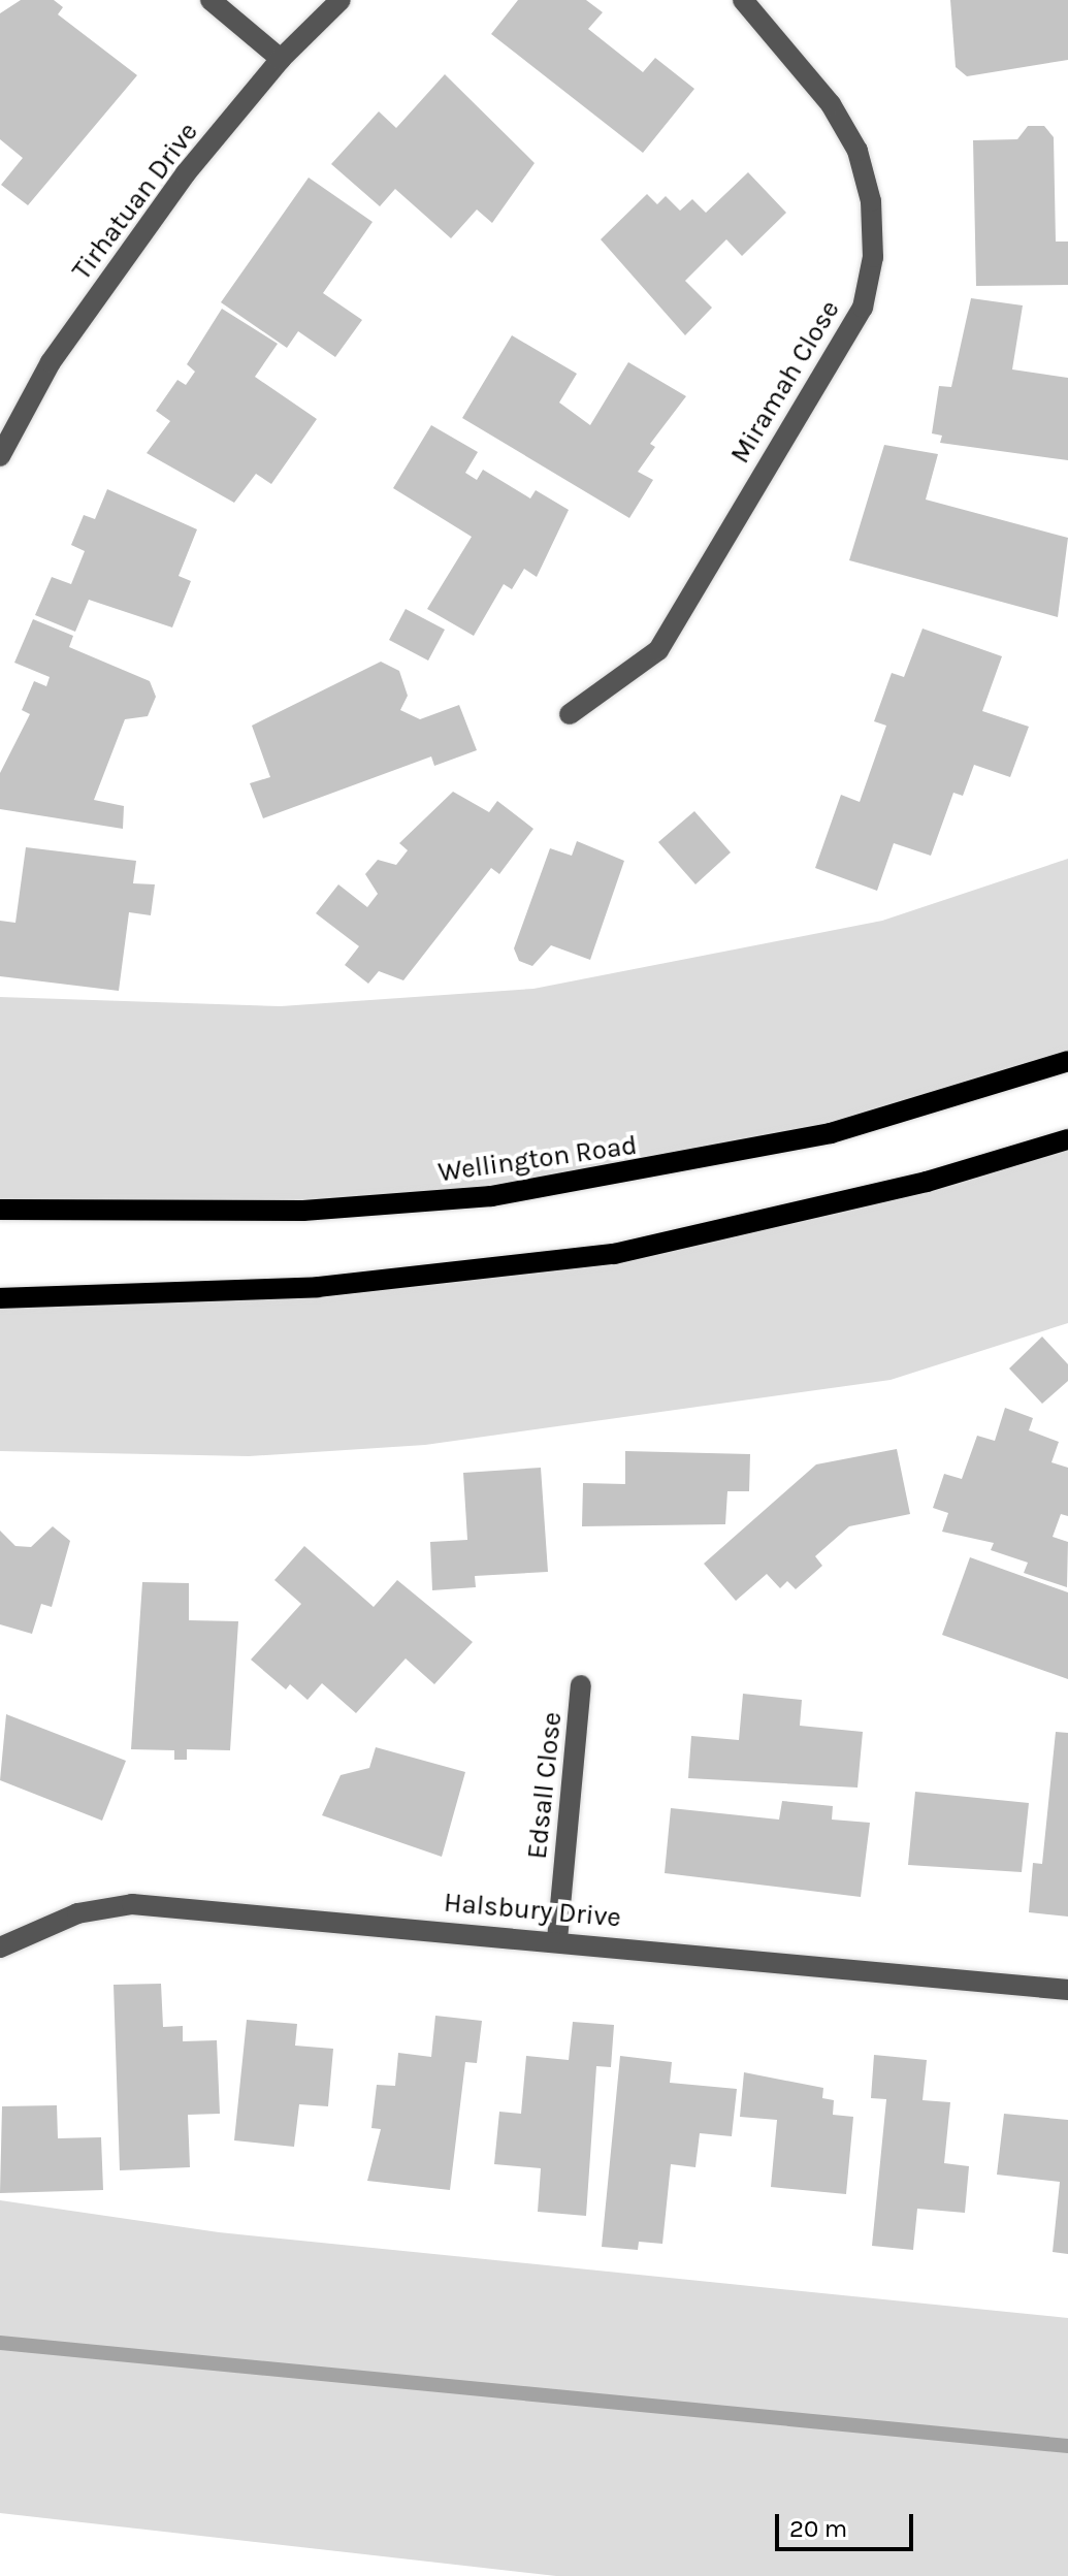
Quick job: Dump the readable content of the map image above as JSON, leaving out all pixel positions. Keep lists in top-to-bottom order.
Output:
{
  "streets": {
    "main road": ["Wellington Road"],
    "street": [
      "Tirhatuan Drive",
      "Miramah Close",
      "Edsall Close",
      "Halsbury Drive"
    ]
  },
  "crossings": [
    ["Edsall Close", "Halsbury Drive"]
  ],
  "scale_bar": "20 m"
}
